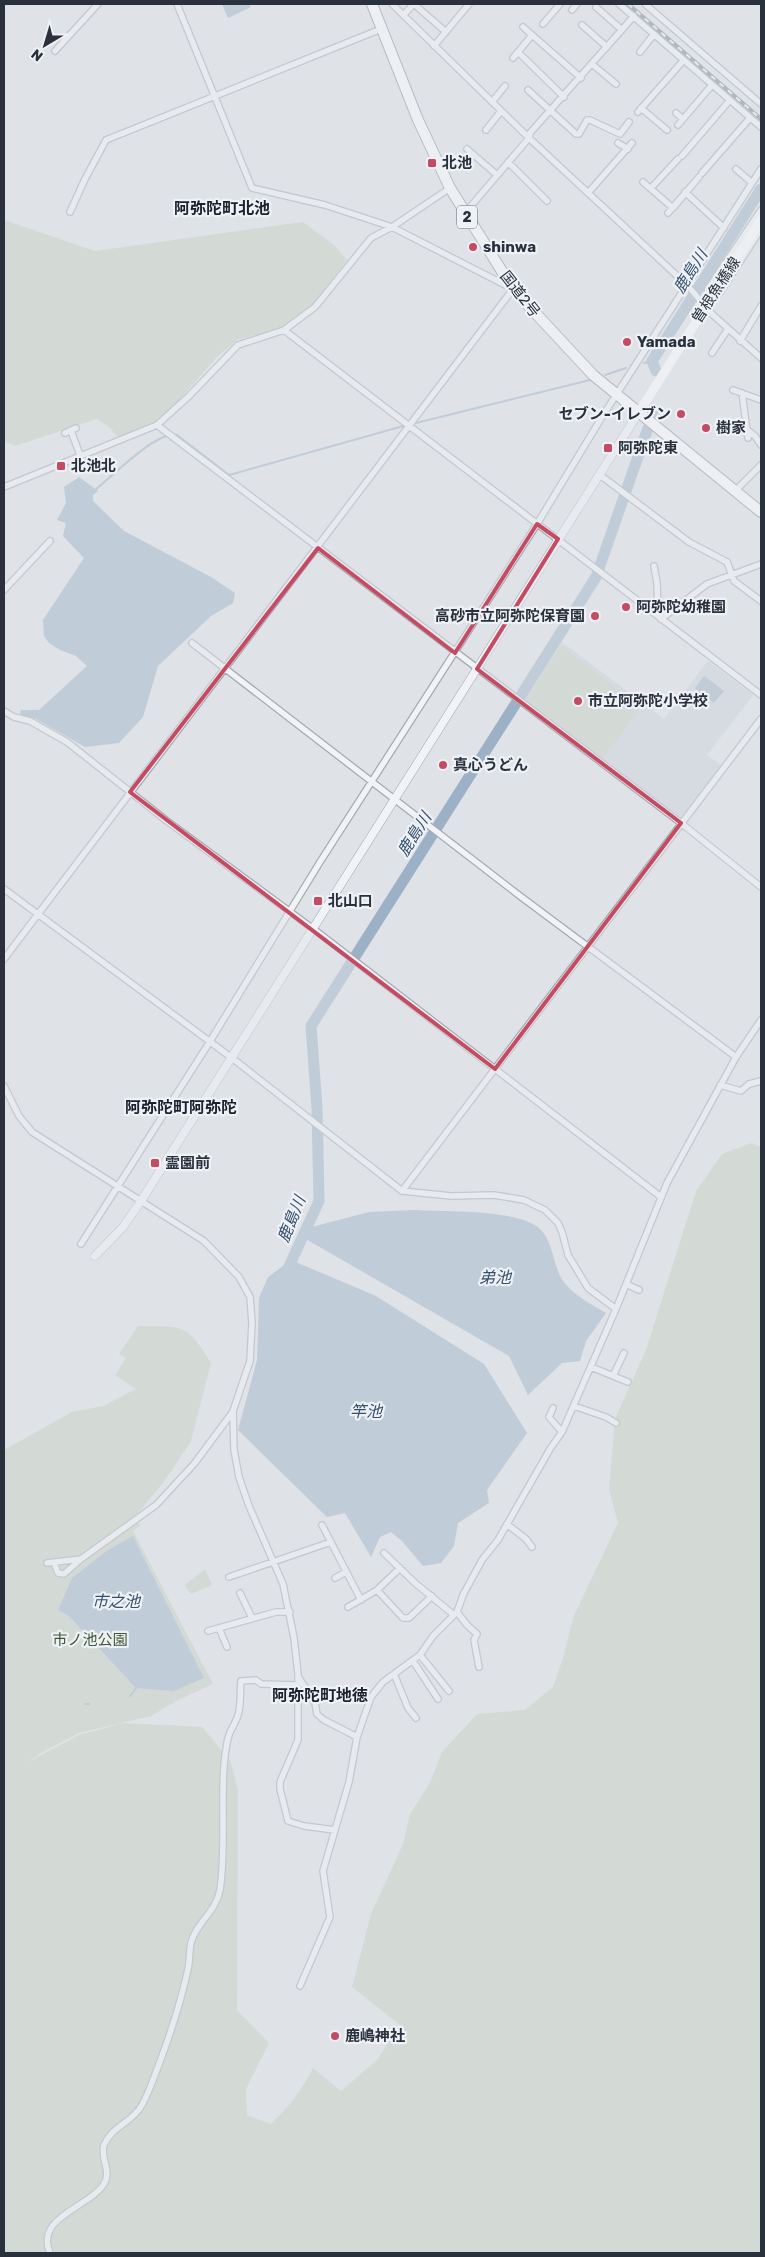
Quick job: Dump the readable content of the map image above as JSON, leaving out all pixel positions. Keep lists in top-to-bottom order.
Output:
{
  "streets": {
    "highway": ["2", "国道2号"],
    "main road": ["曽根魚橋線"]
  },
  "crossings": [
    ["曽根魚橋線", "国道2号"]
  ],
  "districts": ["阿弥陀町北池", "阿弥陀町阿弥陀", "阿弥陀町地徳"],
  "water": [
    "鹿島川",
    "弟池",
    "竿池",
    "市之池"
  ],
  "parks": ["市ノ池公園"],
  "places": {
    "transit": [
      "北池",
      "阿弥陀東",
      "北池北",
      "北山口",
      "霊園前"
    ],
    "other": [
      "shinwa",
      "Yamada",
      "セブン-イレブン",
      "樹家",
      "阿弥陀幼稚園",
      "高砂市立阿弥陀保育園",
      "市立阿弥陀小学校",
      "真心うどん",
      "鹿嶋神社"
    ]
  },
  "north": "bottom left"
}
